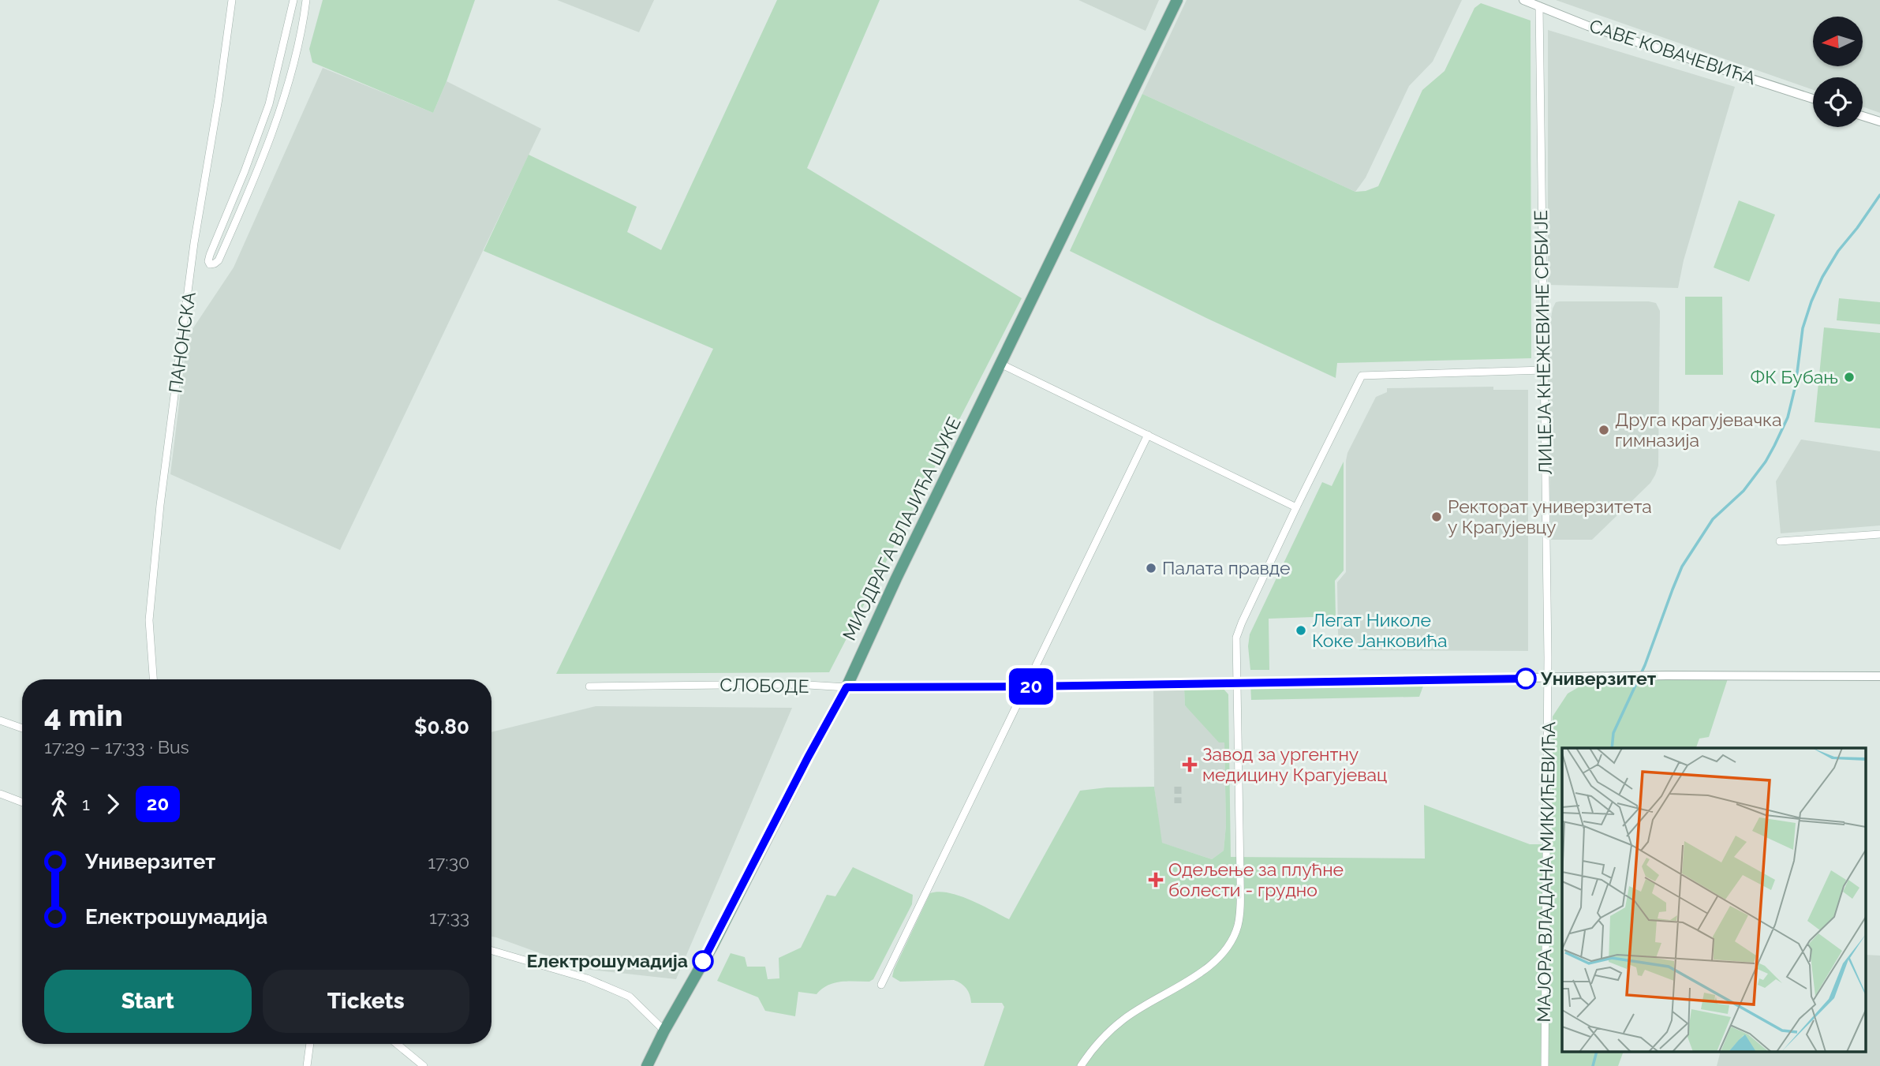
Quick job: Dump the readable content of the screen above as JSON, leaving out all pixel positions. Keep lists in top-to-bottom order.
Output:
{
  "streets": {
    "main road": ["МИОДРАГА ВЛАЈИЋА ШУКЕ"],
    "street": [
      "САВЕ КОВАЧЕВИЋА",
      "ПАНОНСКА",
      "ЛИЦЕЈА КНЕЖЕВИНЕ СРБИЈЕ",
      "СЛОБОДЕ",
      "МАЈОРА ВЛАДАНА МИКИЋЕВИЋА"
    ]
  },
  "crossings": [
    ["САВЕ КОВАЧЕВИЋА", "ЛИЦЕЈА КНЕЖЕВИНЕ СРБИЈЕ"],
    ["ЛИЦЕЈА КНЕЖЕВИНЕ СРБИЈЕ", "СЛОБОДЕ"],
    ["ЛИЦЕЈА КНЕЖЕВИНЕ СРБИЈЕ", "МАЈОРА ВЛАДАНА МИКИЋЕВИЋА"],
    ["МИОДРАГА ВЛАЈИЋА ШУКЕ", "СЛОБОДЕ"],
    ["СЛОБОДЕ", "МАЈОРА ВЛАДАНА МИКИЋЕВИЋА"]
  ],
  "places": {
    "other": [
      "ФК Бубањ",
      "Друга крагујевачка гимназија",
      "Ректорат универзитета у Крагујевцу",
      "Палата правде",
      "Легат Николе Коке Јанковића",
      "Универзитет",
      "Електрошумадија"
    ],
    "health": ["Завод за ургентну медицину Крагујевац", "Одељење за плућне болести - грудно"]
  },
  "lines": ["bus line 20"],
  "north": "left",
  "page": {
    "on_map": "20",
    "heading": ["4 min", "17:29 – 17:33 · Bus", "$0.80"],
    "legs": ["1", "20"],
    "list": [
      {
        "name": "Универзитет",
        "value": "17:30"
      },
      {
        "name": "Електрошумадија",
        "value": "17:33"
      }
    ],
    "buttons": ["Start", "Tickets"]
  }
}
